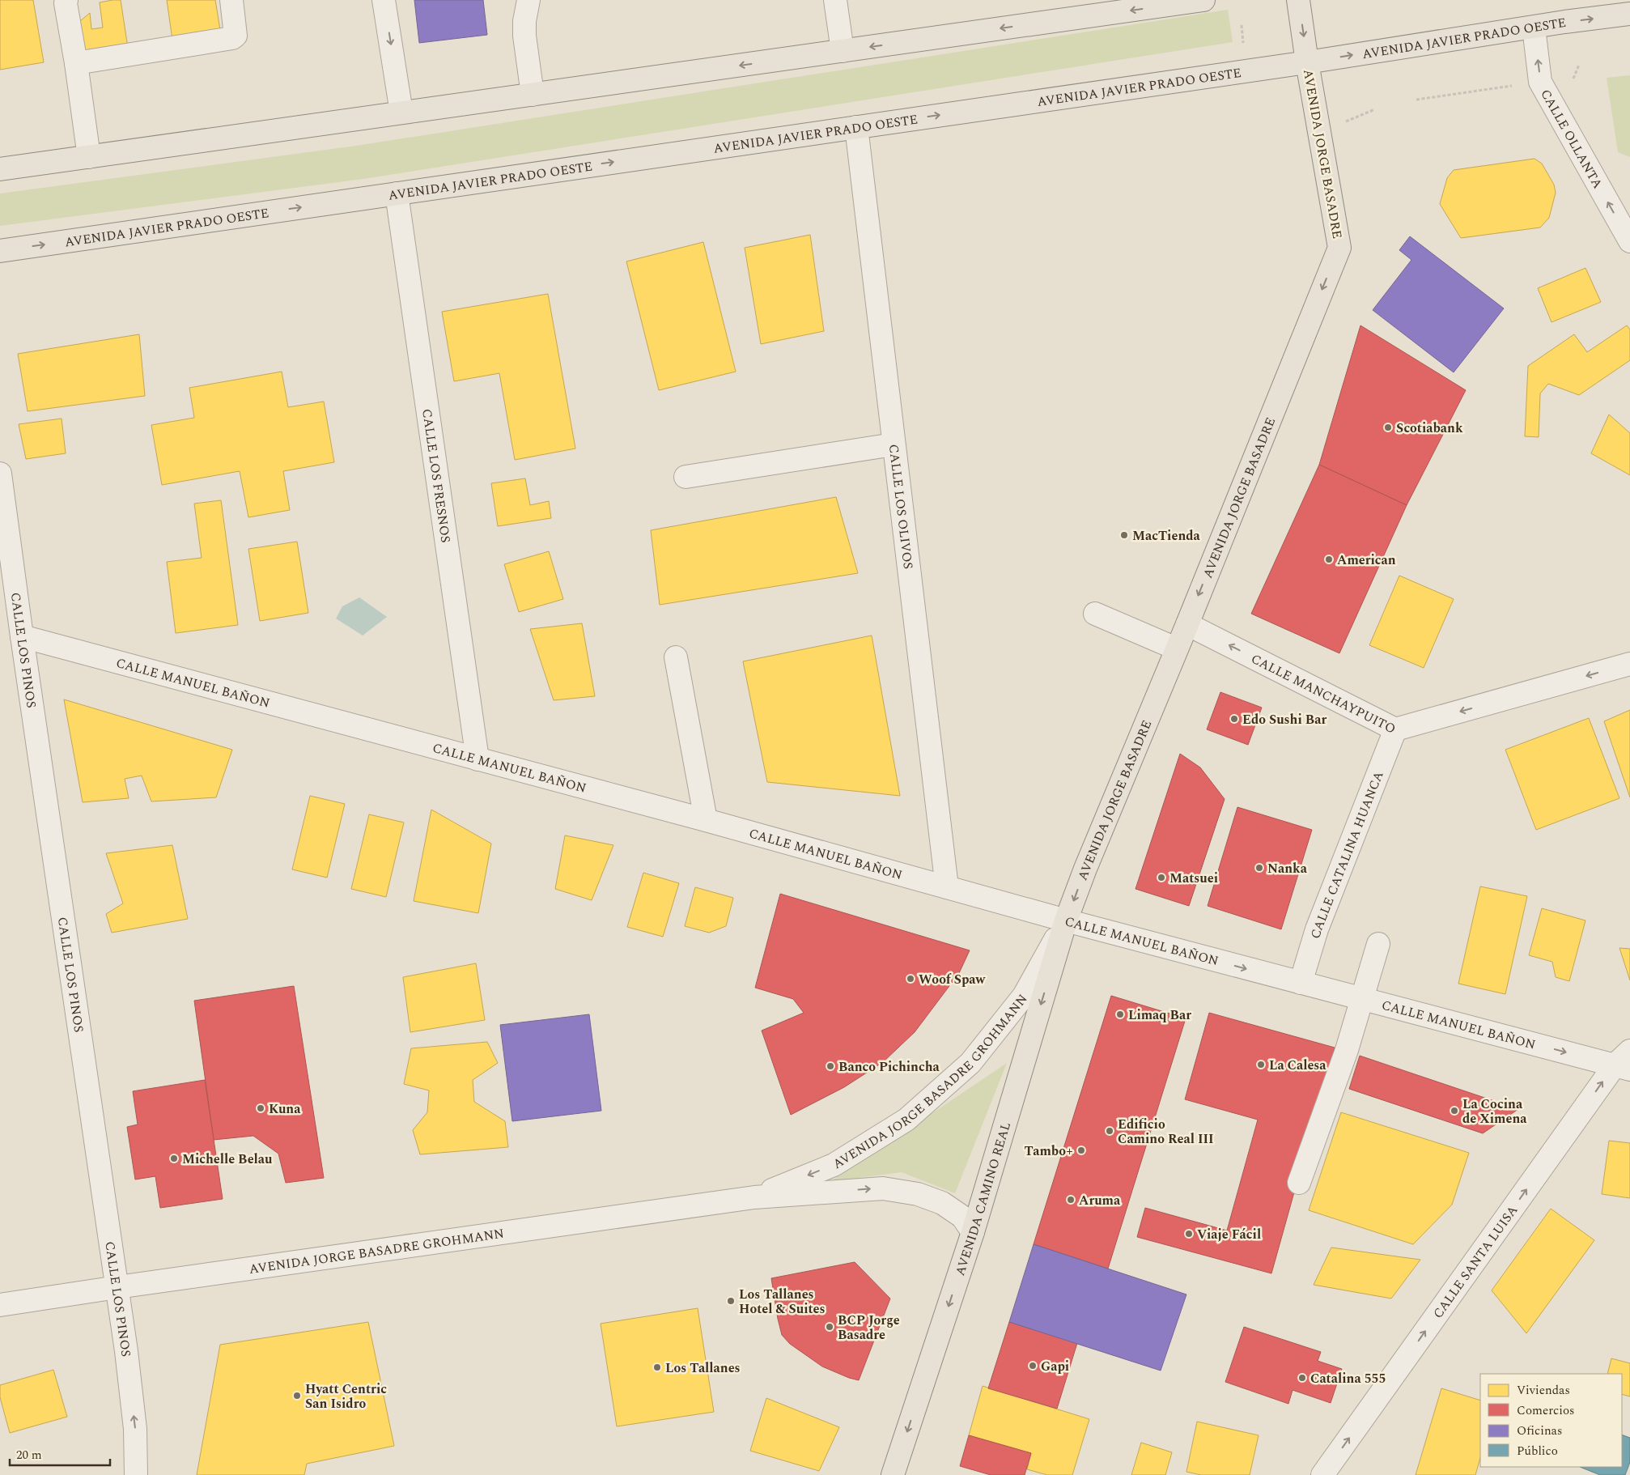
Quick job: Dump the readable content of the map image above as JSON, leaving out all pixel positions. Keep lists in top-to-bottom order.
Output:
{
  "streets": {
    "main road": ["AVENIDA JAVIER PRADO OESTE", "AVENIDA JORGE BASADRE", "AVENIDA CAMINO REAL"],
    "street": [
      "CALLE OLLANTA",
      "CALLE LOS FRESNOS",
      "CALLE LOS OLIVOS",
      "CALLE LOS PINOS",
      "CALLE MANUEL BAÑON",
      "CALLE MANCHAYPUITO",
      "CALLE CATALINA HUANCA",
      "AVENIDA JORGE BASADRE GROHMANN",
      "CALLE SANTA LUISA"
    ]
  },
  "crossings": [
    ["AVENIDA JAVIER PRADO OESTE", "CALLE OLLANTA"],
    ["AVENIDA JAVIER PRADO OESTE", "AVENIDA JORGE BASADRE"],
    ["AVENIDA JAVIER PRADO OESTE", "CALLE LOS FRESNOS"],
    ["AVENIDA JAVIER PRADO OESTE", "CALLE LOS OLIVOS"],
    ["AVENIDA JORGE BASADRE", "CALLE MANUEL BAÑON"],
    ["AVENIDA JORGE BASADRE", "CALLE MANCHAYPUITO"],
    ["AVENIDA JORGE BASADRE", "AVENIDA JORGE BASADRE GROHMANN"],
    ["AVENIDA JORGE BASADRE", "AVENIDA CAMINO REAL"],
    ["CALLE LOS FRESNOS", "CALLE MANUEL BAÑON"],
    ["CALLE LOS OLIVOS", "CALLE MANUEL BAÑON"],
    ["CALLE LOS PINOS", "CALLE MANUEL BAÑON"],
    ["CALLE LOS PINOS", "AVENIDA JORGE BASADRE GROHMANN"],
    ["CALLE MANUEL BAÑON", "CALLE CATALINA HUANCA"],
    ["CALLE MANUEL BAÑON", "AVENIDA JORGE BASADRE GROHMANN"],
    ["CALLE MANUEL BAÑON", "AVENIDA CAMINO REAL"],
    ["CALLE MANUEL BAÑON", "CALLE SANTA LUISA"],
    ["CALLE MANCHAYPUITO", "CALLE CATALINA HUANCA"],
    ["AVENIDA JORGE BASADRE GROHMANN", "AVENIDA CAMINO REAL"]
  ],
  "one_way": [
    "CALLE OLLANTA",
    "AVENIDA JORGE BASADRE",
    "CALLE MANCHAYPUITO",
    "AVENIDA CAMINO REAL",
    "CALLE SANTA LUISA"
  ],
  "places": [
    "Scotiabank",
    "MacTienda",
    "American",
    "Edo Sushi Bar",
    "Nanka",
    "Matsuei",
    "Woof Spaw",
    "Limaq Bar",
    "La Calesa",
    "Banco Pichincha",
    "Kuna",
    "La Cocina de Ximena",
    "Edificio Camino Real III",
    "Tambo+",
    "Michelle Belau",
    "Aruma",
    "Viaje Fácil",
    "Los Tallanes Hotel & Suites",
    "BCP Jorge Basadre",
    "Gapi",
    "Los Tallanes",
    "Catalina 555",
    "Hyatt Centric San Isidro"
  ],
  "legend": [
    "Viviendas",
    "Comercios",
    "Oficinas",
    "Público"
  ],
  "scale_bar": "20 m"
}
